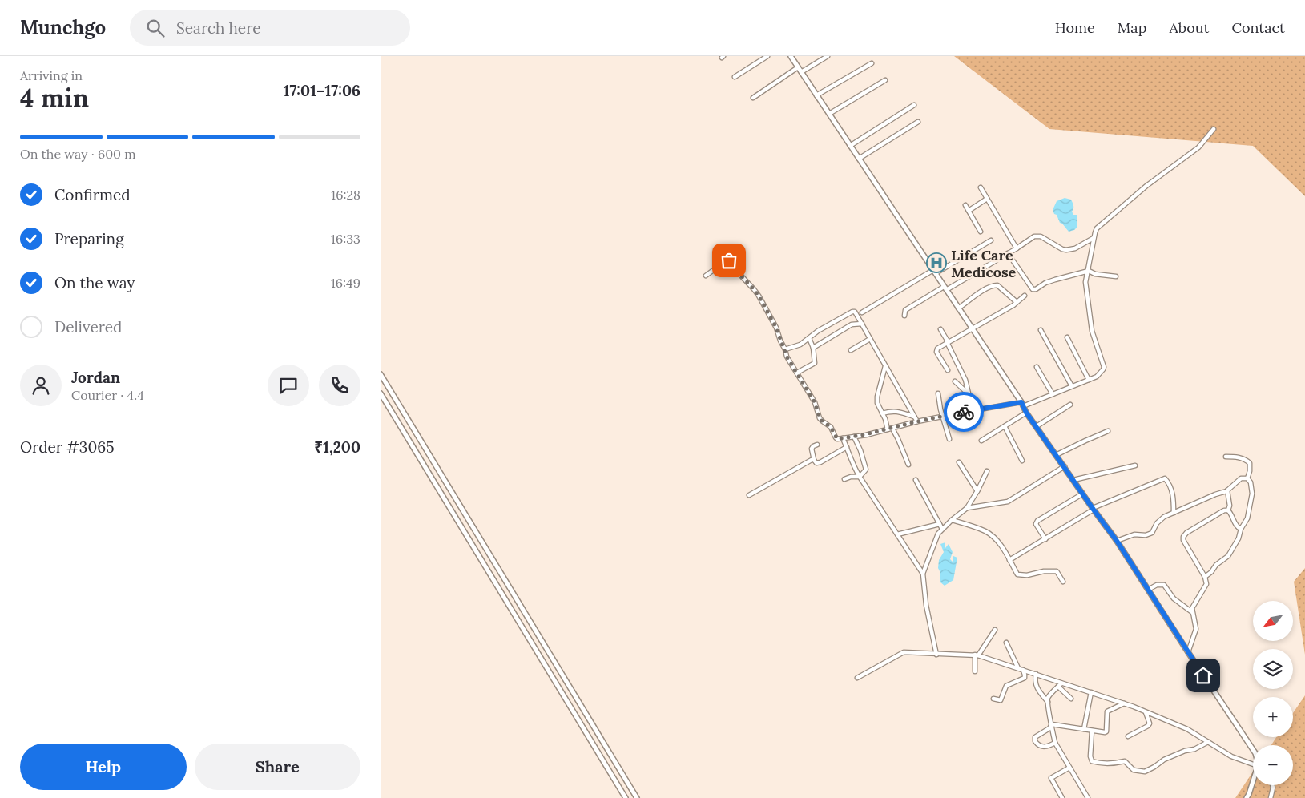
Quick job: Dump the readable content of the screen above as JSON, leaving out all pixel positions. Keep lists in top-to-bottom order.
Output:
{
  "places": {
    "hospital": ["Life Care Medicose"]
  },
  "north": "bottom left",
  "page": {
    "header": "Munchgo",
    "search": "Search here",
    "nav": [
      "Home",
      "Map",
      "About",
      "Contact"
    ],
    "heading": ["4 min", "Arriving in", "17:01–17:06"],
    "panel": [
      "Jordan",
      "Courier · 4.4",
      "Order #3065",
      "₹1,200"
    ],
    "bar": "On the way · 600 m",
    "list": [
      ["Confirmed", "16:28"],
      ["Preparing", "16:33"],
      ["On the way", "16:49"],
      "Delivered"
    ],
    "map_buttons": ["+", "−"],
    "buttons": ["Help", "Share"]
  }
}
